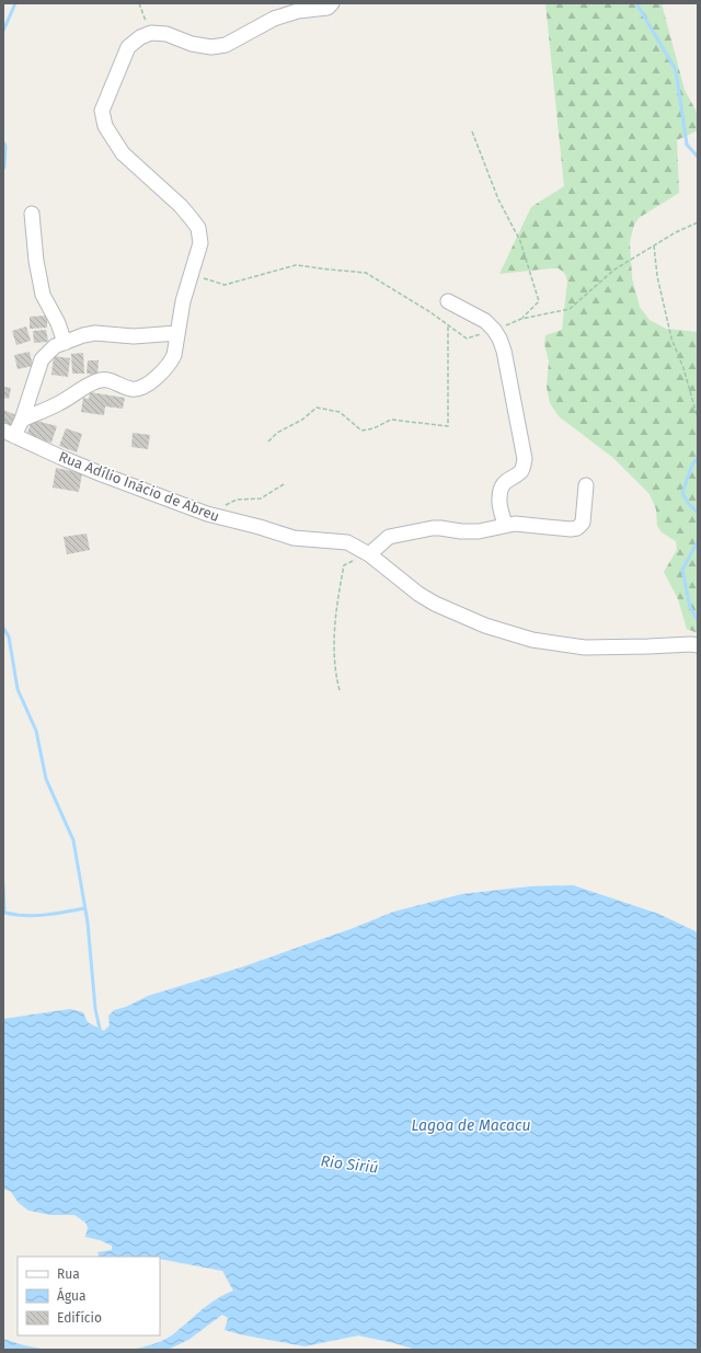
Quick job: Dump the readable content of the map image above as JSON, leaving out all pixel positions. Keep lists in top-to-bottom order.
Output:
{
  "streets": {
    "street": ["Rua Adílio Inácio de Abreu"]
  },
  "water": ["Lagoa de Macacu", "Rio Siriú"],
  "legend": ["Rua", "Água", "Edifício"]
}
